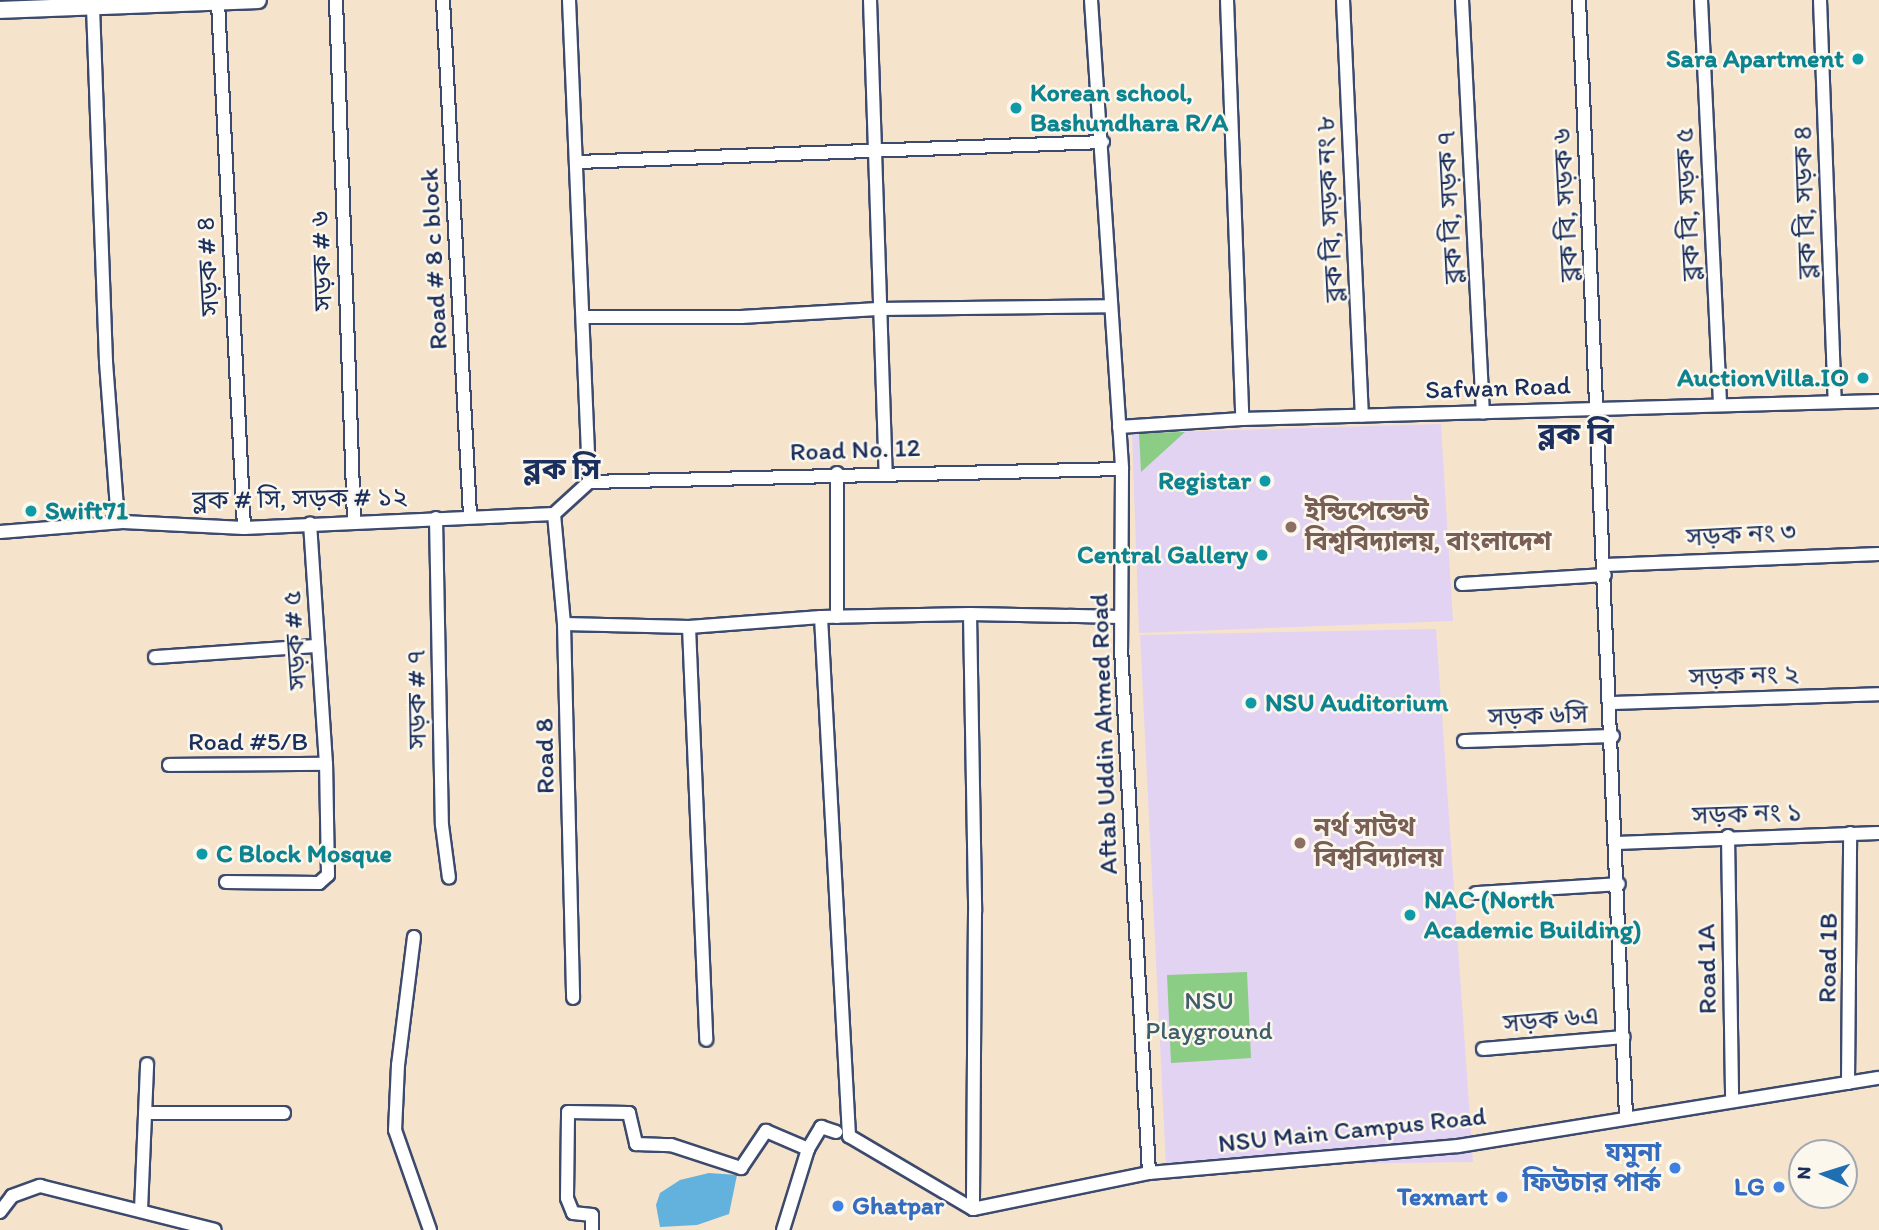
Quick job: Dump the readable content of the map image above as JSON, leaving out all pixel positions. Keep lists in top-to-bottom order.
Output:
{
  "streets": {
    "street": [
      "ব্লক বি, সড়ক ৪",
      "ব্লক বি, সড়ক ৫",
      "ব্লক বি, সড়ক ৬",
      "ব্লক বি, সড়ক ৭",
      "ব্লক বি, সড়ক নং ৮",
      "Road # 8 c block",
      "সড়ক # ৬",
      "সড়ক # ৪",
      "Safwan Road",
      "Road No. 12",
      "ব্লক # সি, সড়ক # ১২",
      "সড়ক নং ৩",
      "সড়ক # ৫",
      "সড়ক নং ২",
      "সড়ক # ৭",
      "সড়ক ৬সি",
      "Aftab Uddin Ahmed Road",
      "Road #5/B",
      "Road 8",
      "সড়ক নং ১",
      "Road 1B",
      "Road 1A",
      "সড়ক ৬এ",
      "NSU Main Campus Road"
    ]
  },
  "crossings": [
    ["ব্লক বি, সড়ক ৪", "Safwan Road"],
    ["ব্লক বি, সড়ক ৫", "Safwan Road"],
    ["ব্লক বি, সড়ক ৬", "Safwan Road"],
    ["ব্লক বি, সড়ক ৬", "সড়ক নং ৩"],
    ["ব্লক বি, সড়ক ৬", "সড়ক নং ২"],
    ["ব্লক বি, সড়ক ৬", "সড়ক ৬সি"],
    ["ব্লক বি, সড়ক ৬", "সড়ক নং ১"],
    ["ব্লক বি, সড়ক ৬", "সড়ক ৬এ"],
    ["ব্লক বি, সড়ক ৬", "NSU Main Campus Road"],
    ["ব্লক বি, সড়ক ৭", "Safwan Road"],
    ["ব্লক বি, সড়ক নং ৮", "Safwan Road"],
    ["Road # 8 c block", "ব্লক # সি, সড়ক # ১২"],
    ["সড়ক # ৬", "ব্লক # সি, সড়ক # ১২"],
    ["সড়ক # ৪", "ব্লক # সি, সড়ক # ১২"],
    ["Safwan Road", "Aftab Uddin Ahmed Road"],
    ["Road No. 12", "Aftab Uddin Ahmed Road"],
    ["ব্লক # সি, সড়ক # ১২", "সড়ক # ৫"],
    ["ব্লক # সি, সড়ক # ১২", "সড়ক # ৭"],
    ["ব্লক # সি, সড়ক # ১২", "Road 8"],
    ["সড়ক # ৫", "Road #5/B"],
    ["Aftab Uddin Ahmed Road", "NSU Main Campus Road"],
    ["সড়ক নং ১", "Road 1B"],
    ["সড়ক নং ১", "Road 1A"],
    ["Road 1B", "NSU Main Campus Road"],
    ["Road 1A", "NSU Main Campus Road"]
  ],
  "districts": ["ব্লক বি", "ব্লক সি"],
  "parks": ["NSU Playground"],
  "places": [
    "Sara Apartment",
    "Korean school, Bashundhara R/A",
    "AuctionVilla.IO",
    "Registar",
    "Swift71",
    "ইন্ডিপেন্ডেন্ট বিশ্ববিদ্যালয়, বাংলাদেশ",
    "Central Gallery",
    "NSU Auditorium",
    "নর্থ সাউথ বিশ্ববিদ্যালয়",
    "C Block Mosque",
    "NAC (North Academic Building)",
    "যমুনা ফিউচার পার্ক",
    "LG",
    "Texmart",
    "Ghatpar"
  ],
  "north": "left"
}
